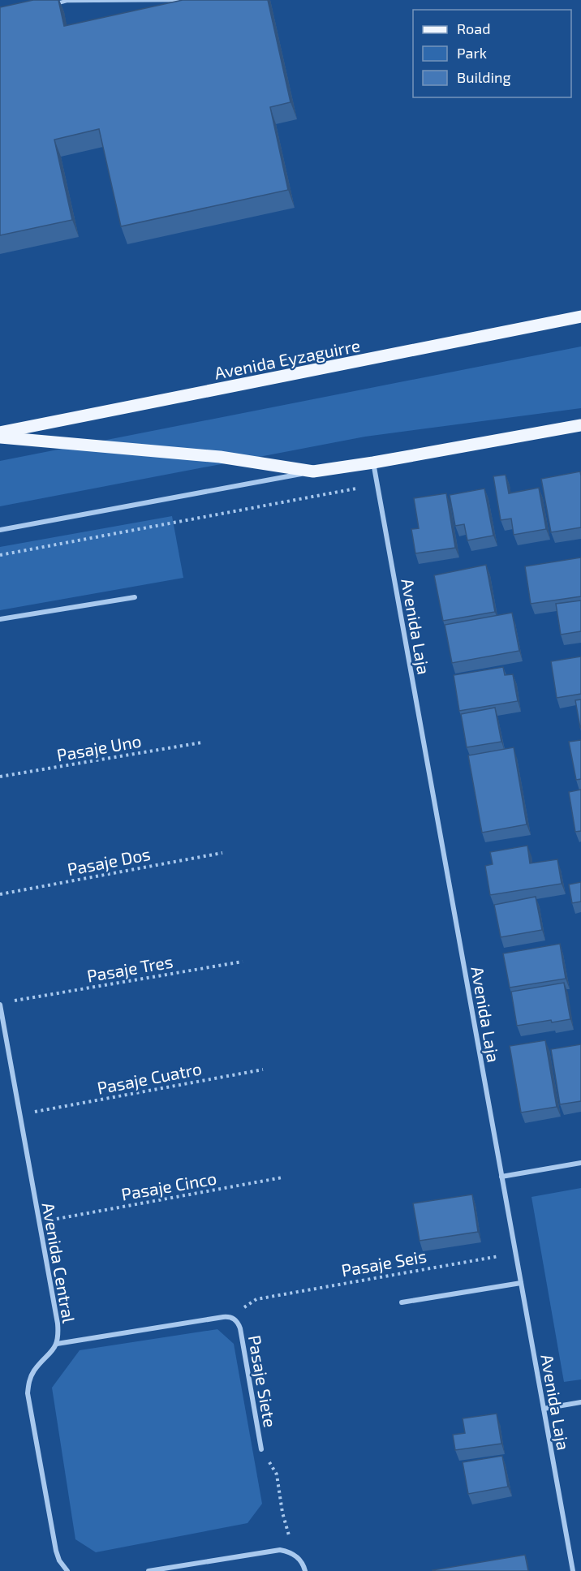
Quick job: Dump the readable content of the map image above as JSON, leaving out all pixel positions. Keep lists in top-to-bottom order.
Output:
{
  "streets": {
    "main road": ["Avenida Eyzaguirre"],
    "street": ["Avenida Laja", "Avenida Central", "Pasaje Siete"],
    "path": [
      "Pasaje Uno",
      "Pasaje Dos",
      "Pasaje Tres",
      "Pasaje Cuatro",
      "Pasaje Cinco",
      "Pasaje Seis"
    ]
  },
  "crossings": [
    ["Avenida Laja", "Pasaje Seis"],
    ["Avenida Central", "Pasaje Siete"]
  ],
  "legend": ["Road", "Park", "Building"]
}
